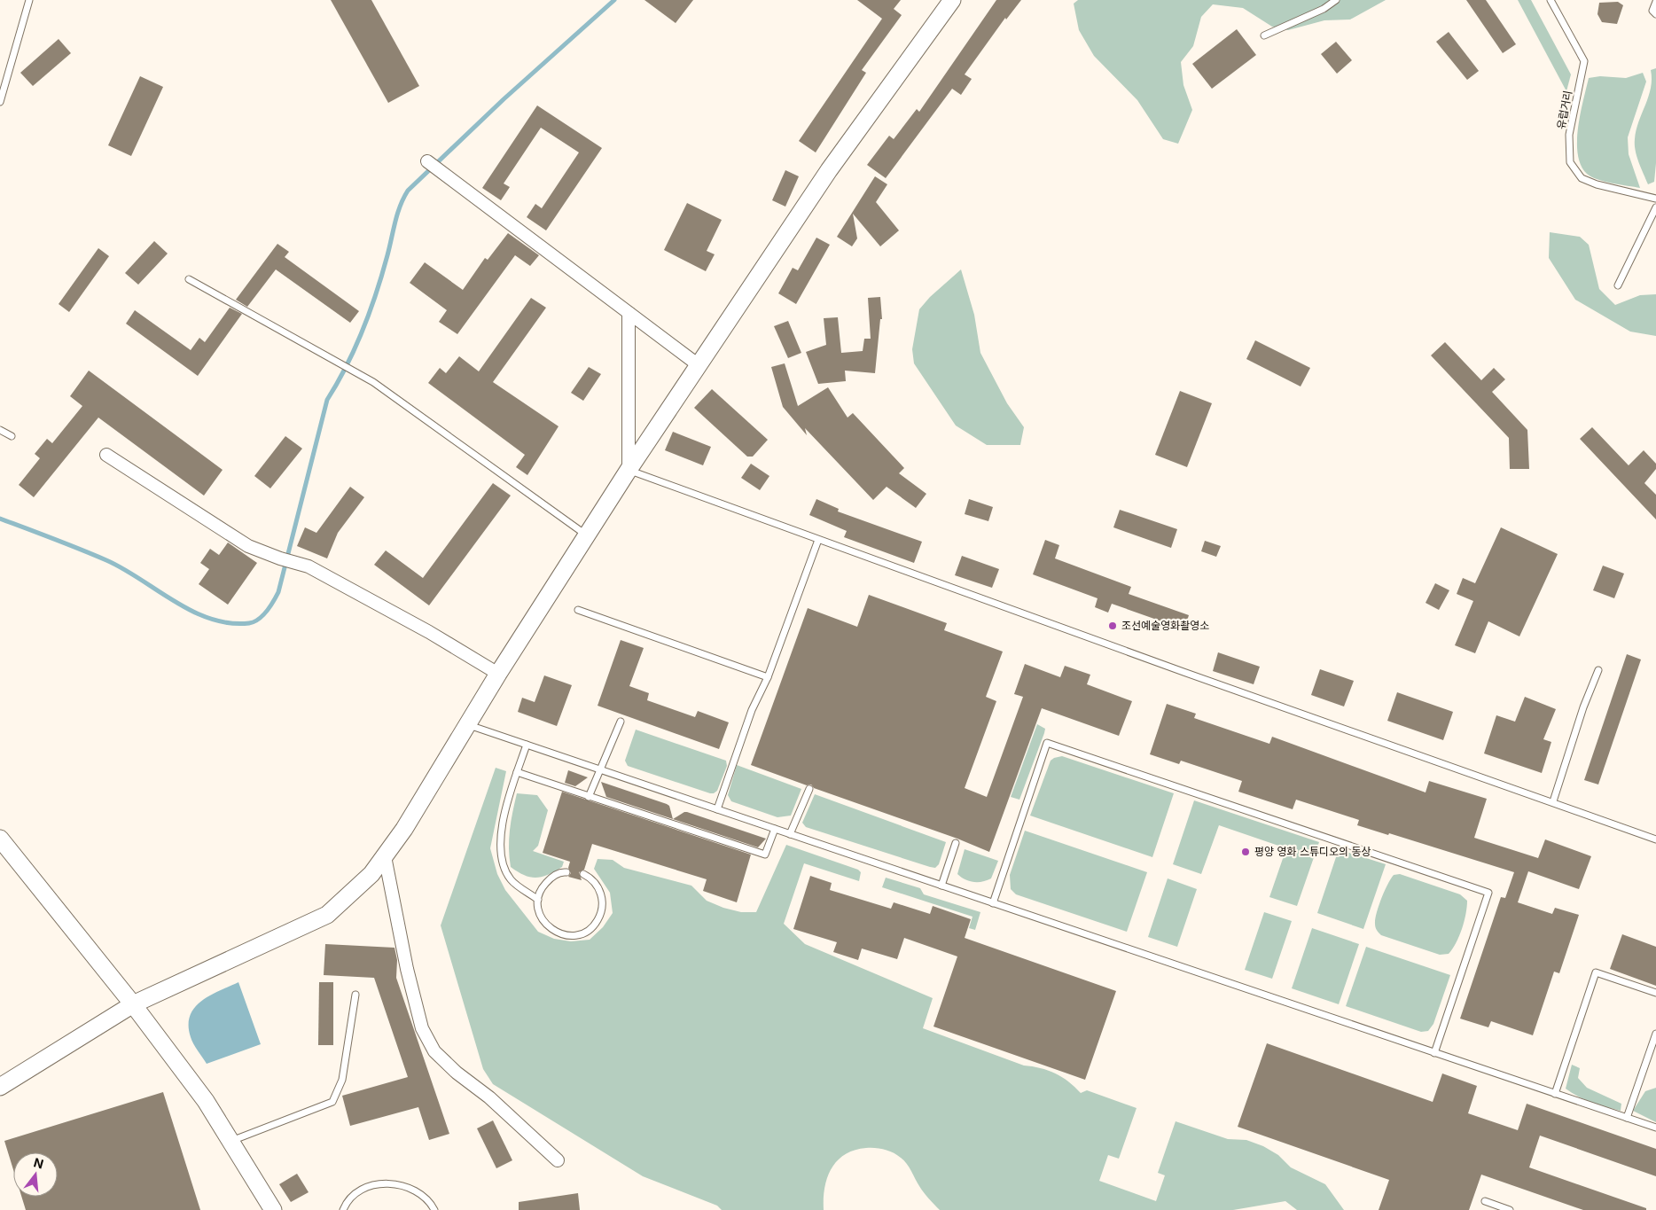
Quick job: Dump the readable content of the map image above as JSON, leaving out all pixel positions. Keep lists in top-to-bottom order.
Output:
{
  "streets": {
    "lane": ["유럽거리"]
  },
  "places": ["조선예술영화촬영소", "평양 영화 스튜디오의 동상"],
  "north": "top"
}
